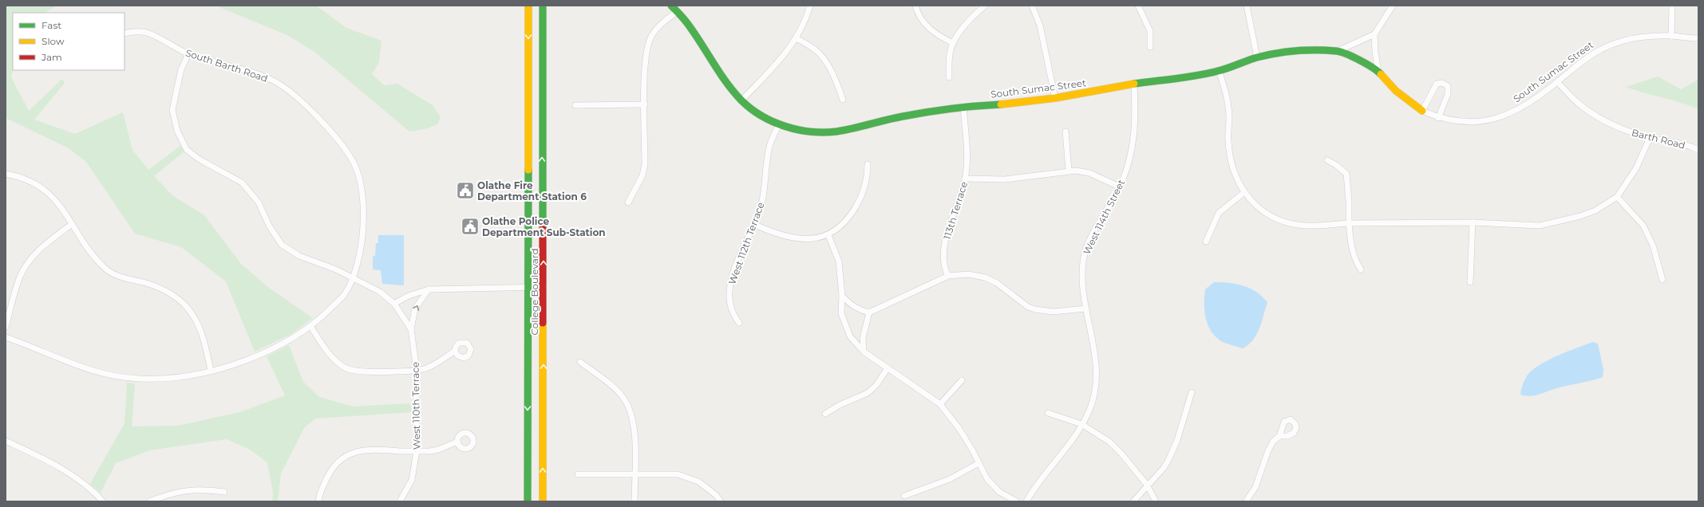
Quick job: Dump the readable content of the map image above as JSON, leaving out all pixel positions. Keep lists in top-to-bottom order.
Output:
{
  "streets": {
    "street": [
      "South Barth Road",
      "South Sumac Street",
      "Barth Road",
      "113th Terrace",
      "West 114th Street",
      "West 112th Terrace",
      "College Boulevard",
      "West 110th Terrace"
    ]
  },
  "crossings": [
    ["South Barth Road", "West 110th Terrace"],
    ["South Sumac Street", "Barth Road"],
    ["South Sumac Street", "113th Terrace"],
    ["South Sumac Street", "West 114th Street"],
    ["South Sumac Street", "West 112th Terrace"]
  ],
  "places": {
    "public building": ["Olathe Fire Department Station 6", "Olathe Police Department Sub-Station"]
  },
  "legend": ["Fast", "Slow", "Jam"]
}
